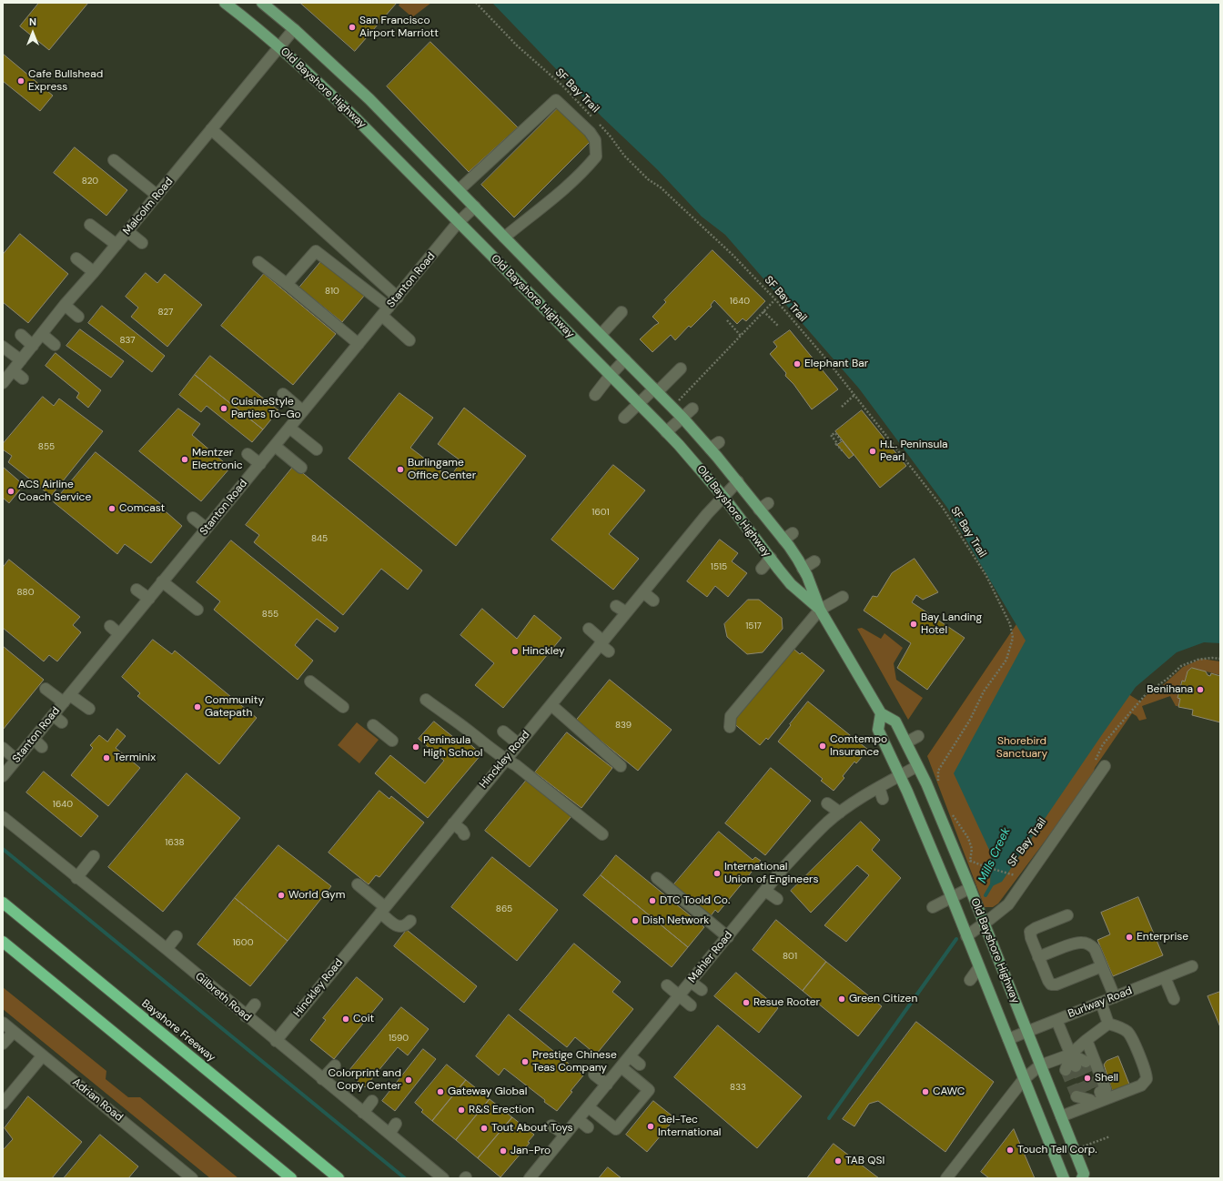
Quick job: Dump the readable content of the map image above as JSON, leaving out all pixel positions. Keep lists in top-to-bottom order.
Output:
{
  "streets": {
    "highway": ["Bayshore Freeway"],
    "main road": ["Old Bayshore Highway"],
    "street": [
      "Malcolm Road",
      "Stanton Road",
      "Hinckley Road",
      "Mahler Road",
      "Gilbreth Road",
      "Burlway Road",
      "Adrian Road"
    ],
    "path": ["SF Bay Trail"]
  },
  "crossings": [
    ["Old Bayshore Highway", "Malcolm Road"],
    ["Old Bayshore Highway", "Stanton Road"],
    ["Old Bayshore Highway", "Hinckley Road"],
    ["Old Bayshore Highway", "Mahler Road"],
    ["Old Bayshore Highway", "Burlway Road"],
    ["Hinckley Road", "Gilbreth Road"]
  ],
  "water": ["Mills Creek"],
  "parks": ["Shorebird Sanctuary"],
  "places": [
    "San Francisco Airport Marriott",
    "Cafe Bullshead Express",
    "Elephant Bar",
    "CuisineStyle Parties To-Go",
    "H.L. Peninsula Pearl",
    "Mentzer Electronic",
    "Burlingame Office Center",
    "ACS Airline Coach Service",
    "Comcast",
    "Bay Landing Hotel",
    "Hinckley",
    "Benihana",
    "Community Gatepath",
    "Comtempo Insurance",
    "Peninsula High School",
    "Terminix",
    "International Union of Engineers",
    "World Gym",
    "DTC Toold Co.",
    "Dish Network",
    "Enterprise",
    "Green Citizen",
    "Resue Rooter",
    "Coit",
    "Prestige Chinese Teas Company",
    "Shell",
    "Colorprint and Copy Center",
    "Gateway Global",
    "CAWC",
    "R&S Erection",
    "Gel-Tec International",
    "Tout About Toys",
    "Touch Tell Corp.",
    "Jan-Pro",
    "TAB QSI"
  ],
  "house_numbers": [
    "820",
    "810",
    "1640",
    "827",
    "837",
    "855",
    "1601",
    "845",
    "1515",
    "880",
    "855",
    "1517",
    "839",
    "1640",
    "1638",
    "865",
    "1600",
    "801",
    "1590",
    "833"
  ],
  "north": "top"
}
